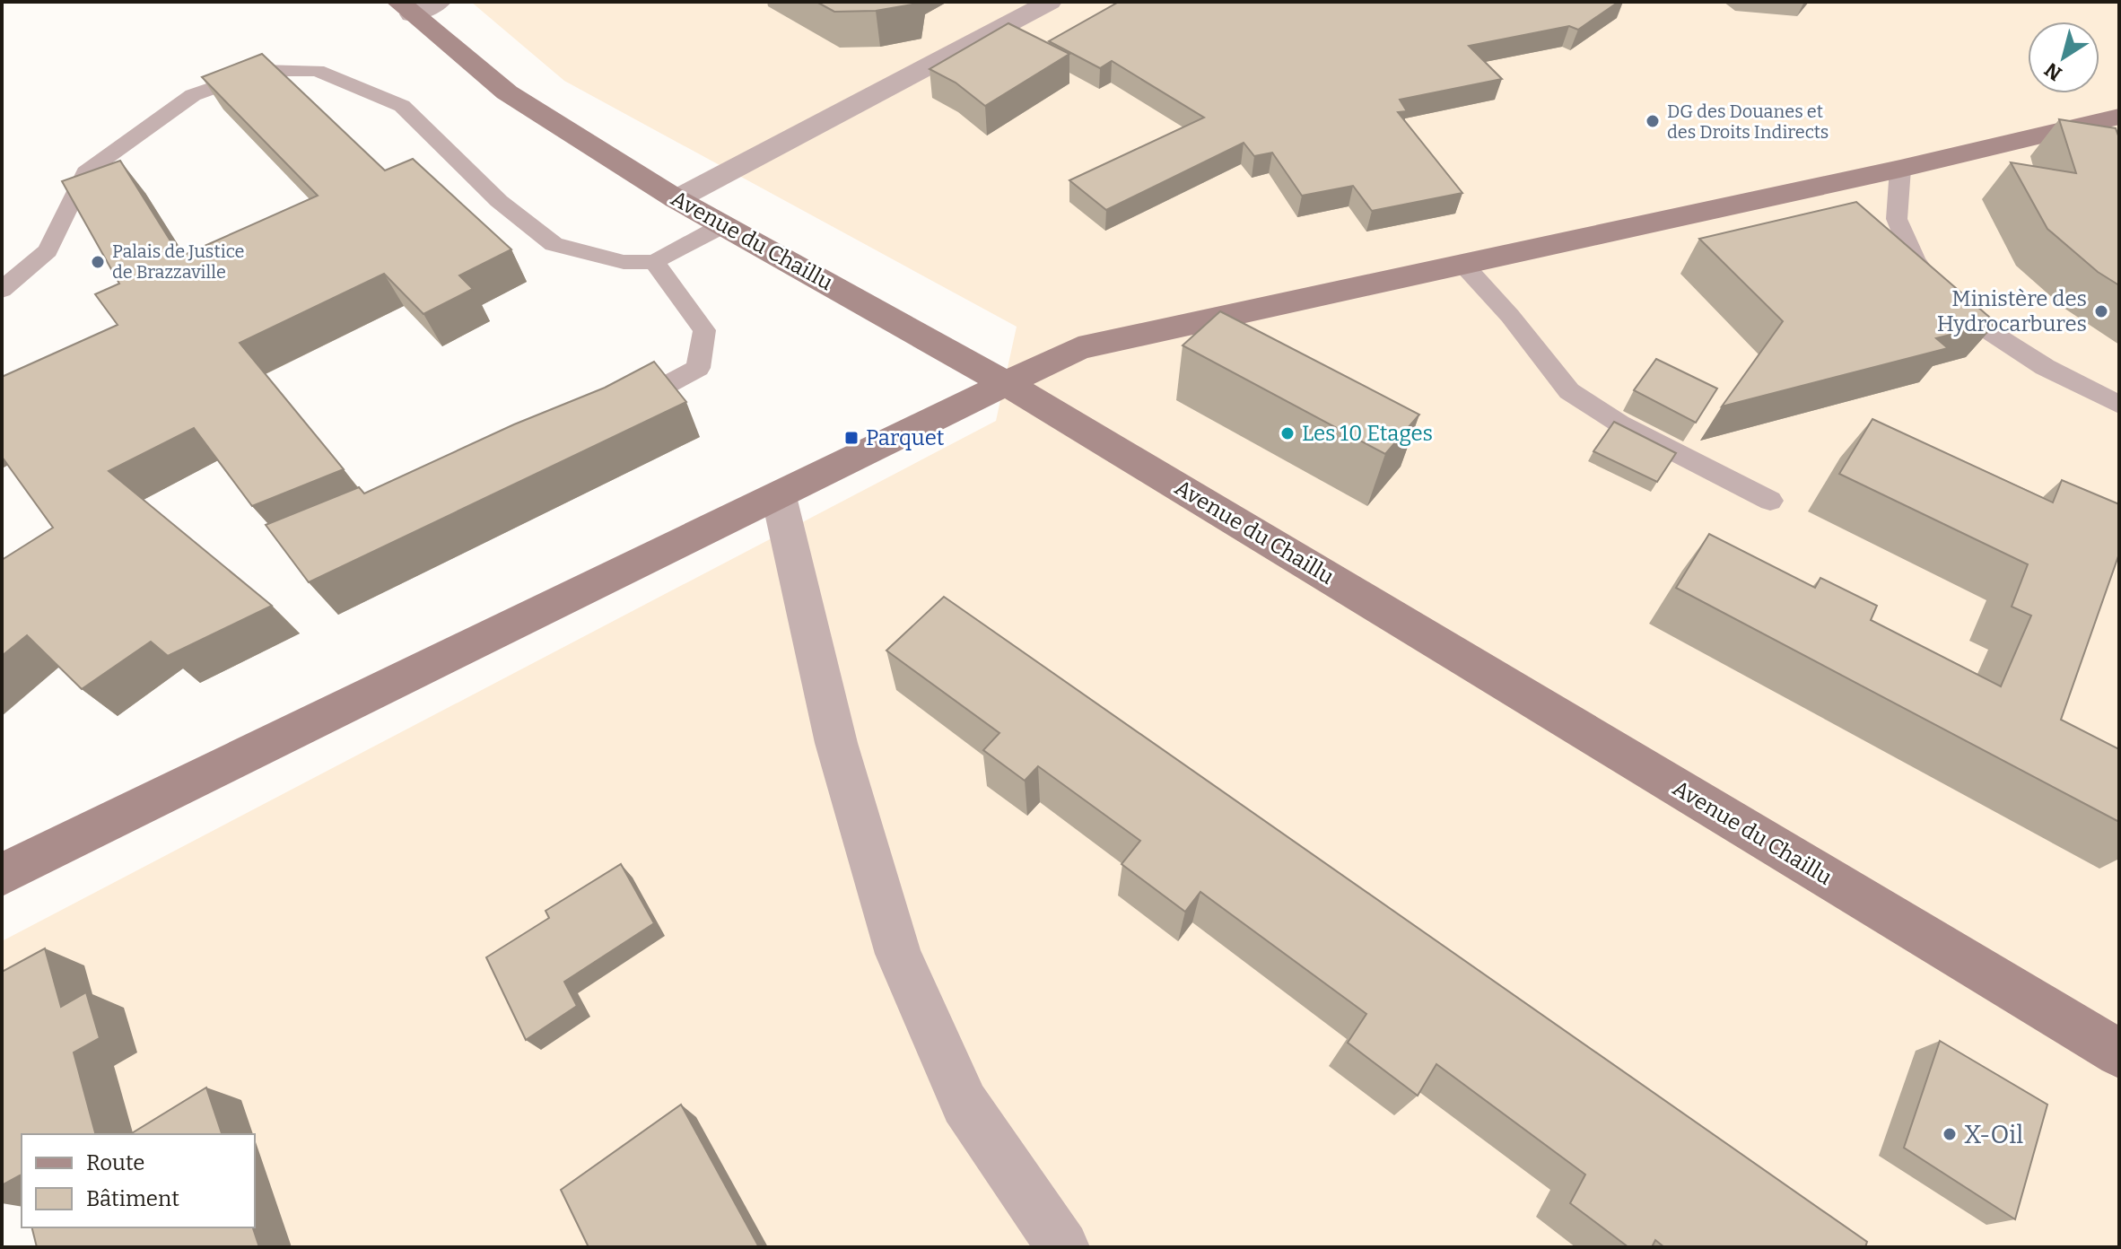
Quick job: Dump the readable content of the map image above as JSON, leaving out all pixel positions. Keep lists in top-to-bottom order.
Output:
{
  "streets": {
    "street": ["Avenue du Chaillu"]
  },
  "places": {
    "other": [
      "DG des Douanes et des Droits Indirects",
      "Palais de Justice de Brazzaville",
      "Ministère des Hydrocarbures",
      "Les 10 Etages",
      "X-Oil"
    ],
    "transit": ["Parquet"]
  },
  "legend": ["Route", "Bâtiment"],
  "north": "bottom left"
}
